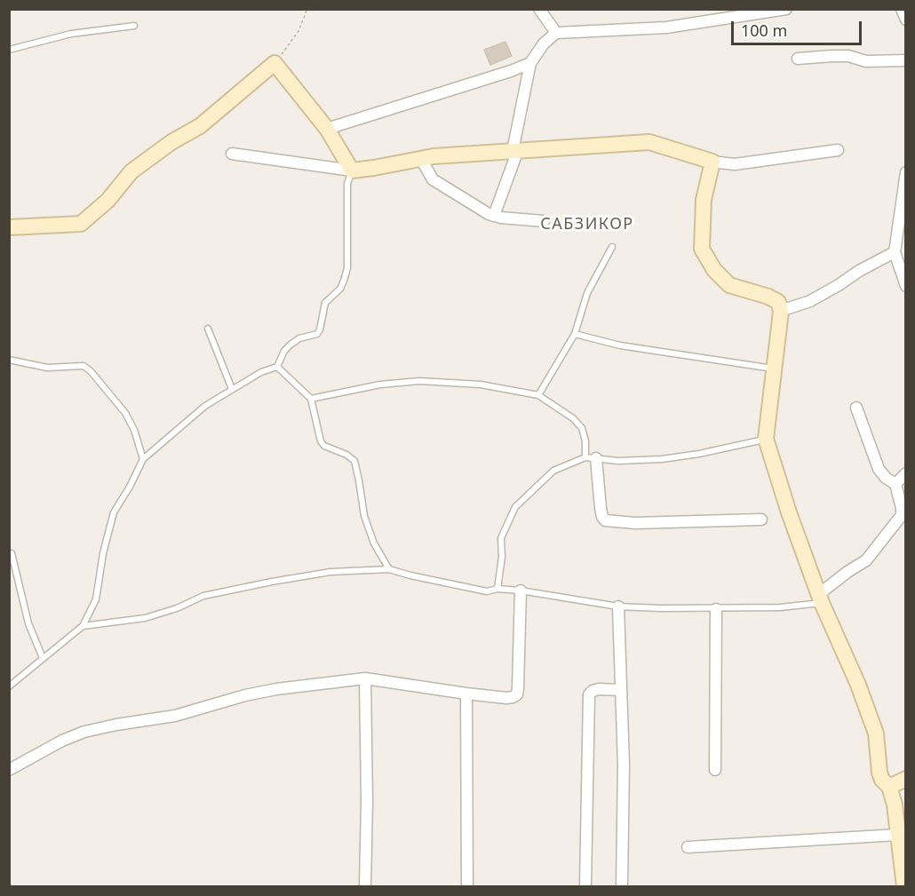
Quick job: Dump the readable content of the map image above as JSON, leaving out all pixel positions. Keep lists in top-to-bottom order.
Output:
{
  "districts": ["САБЗИКОР"],
  "scale_bar": "100 m"
}
